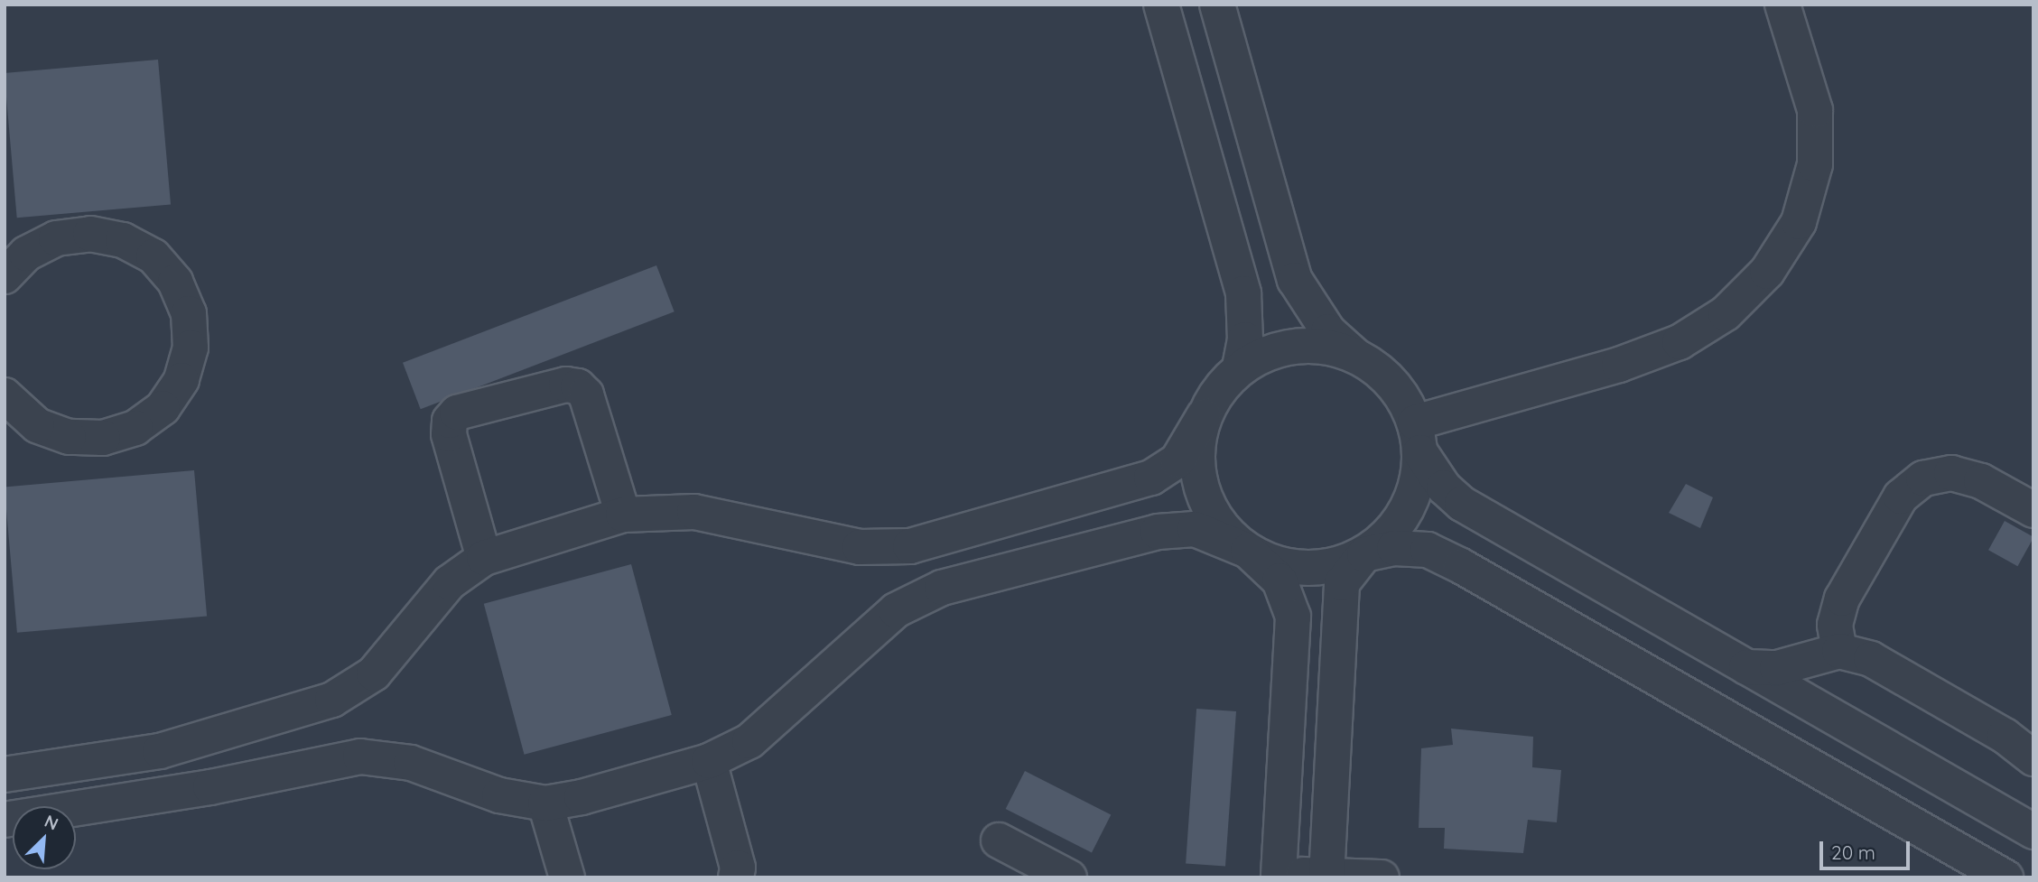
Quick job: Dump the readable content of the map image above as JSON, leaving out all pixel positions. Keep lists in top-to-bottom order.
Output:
{
  "scale_bar": "20 m",
  "north": "top right"
}
